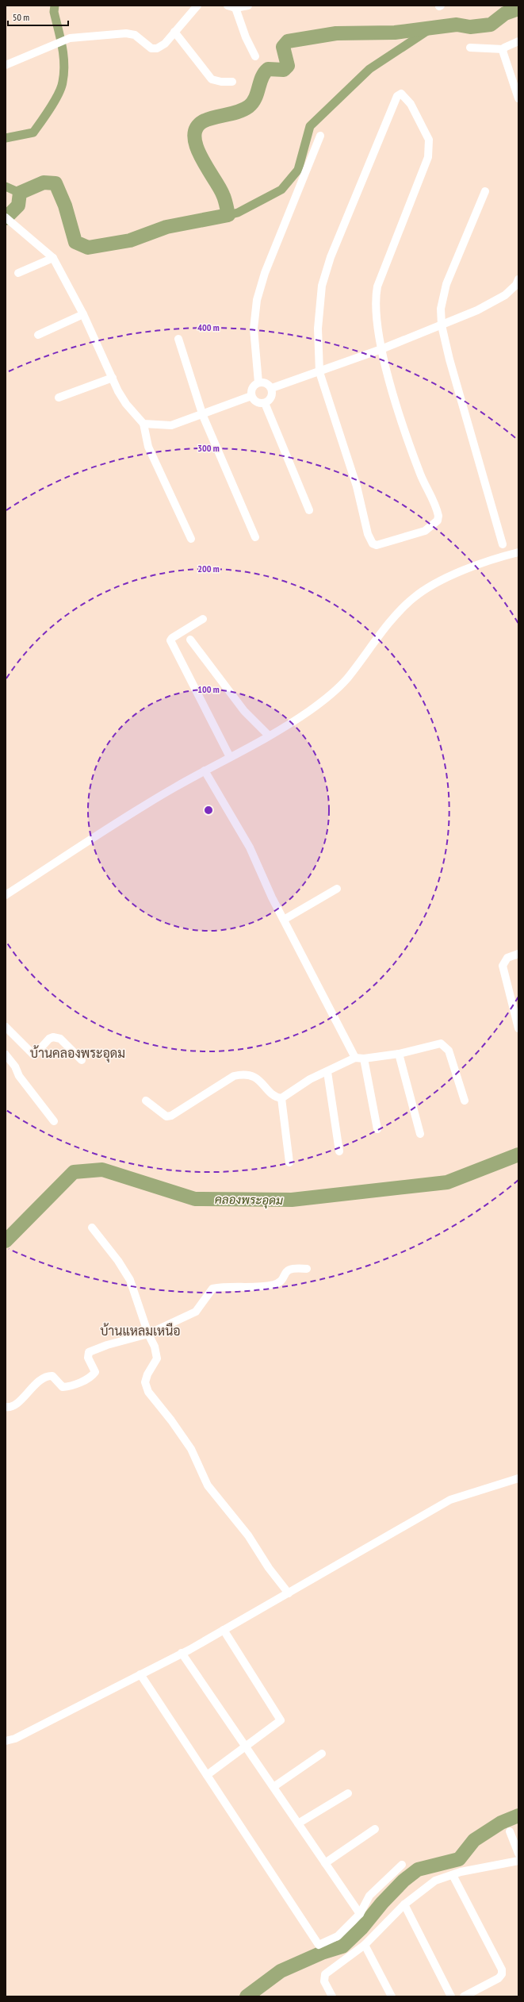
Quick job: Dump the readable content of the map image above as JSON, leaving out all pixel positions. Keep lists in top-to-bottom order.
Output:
{
  "districts": ["บ้านคลองพระอุดม", "บ้านแหลมเหนือ"],
  "water": ["คลองพระอุดม"],
  "scale_bar": "50 m",
  "rings": [
    "400 m",
    "300 m",
    "200 m",
    "100 m"
  ]
}
